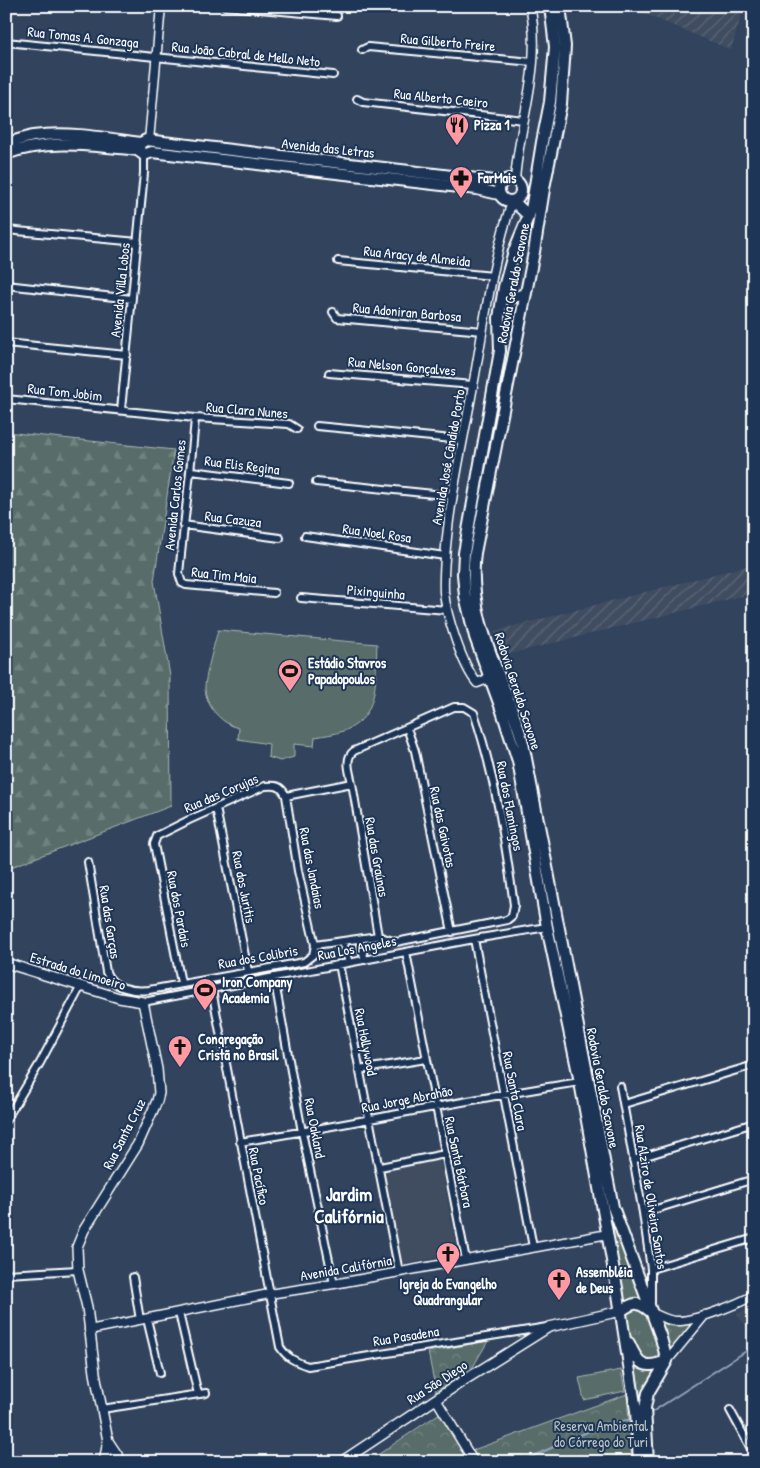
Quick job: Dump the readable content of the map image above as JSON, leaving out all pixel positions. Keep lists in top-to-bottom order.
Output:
{
  "streets": {
    "main road": [
      "Avenida das Letras",
      "Rodovia Geraldo Scavone",
      "Estrada do Limoeiro",
      "Rua Santa Cruz",
      "Rua Pasadena",
      "Rua São Diego"
    ],
    "street": [
      "Rua Tomas A. Gonzaga",
      "Rua Gilberto Freire",
      "Rua João Cabral de Mello Neto",
      "Rua Alberto Caeiro",
      "Rua Aracy de Almeida",
      "Avenida Villa Lobos",
      "Rua Adoniran Barbosa",
      "Rua Nelson Gonçalves",
      "Rua Tom Jobim",
      "Rua Clara Nunes",
      "Avenida José Cândido Porto",
      "Rua Elis Regina",
      "Avenida Carlos Gomes",
      "Rua Cazuza",
      "Rua Noel Rosa",
      "Rua Tim Maia",
      "Pixinguinha",
      "Rua das Corujas",
      "Rua dos Flamingos",
      "Rua das Gaivotas",
      "Rua das Graúnas",
      "Rua das Jandaias",
      "Rua dos Juritis",
      "Rua dos Pardais",
      "Rua das Garças",
      "Rua Los Angeles",
      "Rua dos Colibris",
      "Rua Hollywood",
      "Rua Santa Clara",
      "Rua Jorge Abrahão",
      "Rua Oakland",
      "Rua Santa Bárbara",
      "Rua Pacífico",
      "Rua Alziro de Oliveira Santos",
      "Avenida Califórnia"
    ]
  },
  "crossings": [
    ["Rua Tomas A. Gonzaga", "Rua João Cabral de Mello Neto"],
    ["Avenida das Letras", "Avenida Villa Lobos"],
    ["Avenida das Letras", "Avenida José Cândido Porto"],
    ["Rua Aracy de Almeida", "Avenida José Cândido Porto"],
    ["Rodovia Geraldo Scavone", "Avenida José Cândido Porto"],
    ["Rodovia Geraldo Scavone", "Rua Los Angeles"],
    ["Rodovia Geraldo Scavone", "Rua Jorge Abrahão"],
    ["Rodovia Geraldo Scavone", "Rua Alziro de Oliveira Santos"],
    ["Rodovia Geraldo Scavone", "Avenida Califórnia"],
    ["Rodovia Geraldo Scavone", "Rua Pasadena"],
    ["Avenida Villa Lobos", "Rua Tom Jobim"],
    ["Rua Adoniran Barbosa", "Avenida José Cândido Porto"],
    ["Rua Nelson Gonçalves", "Avenida José Cândido Porto"],
    ["Rua Tom Jobim", "Rua Clara Nunes"],
    ["Rua Tom Jobim", "Avenida Carlos Gomes"],
    ["Rua Clara Nunes", "Avenida Carlos Gomes"],
    ["Avenida José Cândido Porto", "Rua Noel Rosa"],
    ["Avenida José Cândido Porto", "Pixinguinha"],
    ["Rua Elis Regina", "Avenida Carlos Gomes"],
    ["Avenida Carlos Gomes", "Rua Cazuza"],
    ["Avenida Carlos Gomes", "Rua Tim Maia"],
    ["Rua das Corujas", "Rua das Jandaias"],
    ["Rua das Corujas", "Rua dos Juritis"],
    ["Rua das Corujas", "Rua dos Pardais"],
    ["Rua dos Flamingos", "Rua das Gaivotas"],
    ["Rua dos Flamingos", "Rua dos Colibris"],
    ["Rua das Gaivotas", "Rua dos Colibris"],
    ["Rua das Graúnas", "Rua dos Colibris"],
    ["Rua das Jandaias", "Rua dos Colibris"],
    ["Rua dos Juritis", "Rua dos Colibris"],
    ["Rua dos Pardais", "Rua dos Colibris"],
    ["Rua das Garças", "Rua dos Colibris"],
    ["Rua Los Angeles", "Estrada do Limoeiro"],
    ["Rua Los Angeles", "Rua Hollywood"],
    ["Rua Los Angeles", "Rua Santa Clara"],
    ["Rua Los Angeles", "Rua Oakland"],
    ["Rua Los Angeles", "Rua Santa Cruz"],
    ["Rua Los Angeles", "Rua Santa Bárbara"],
    ["Rua Los Angeles", "Rua Pacífico"],
    ["Estrada do Limoeiro", "Rua Santa Cruz"],
    ["Rua Hollywood", "Rua Jorge Abrahão"],
    ["Rua Hollywood", "Avenida Califórnia"],
    ["Rua Santa Clara", "Rua Jorge Abrahão"],
    ["Rua Santa Clara", "Avenida Califórnia"],
    ["Rua Jorge Abrahão", "Rua Oakland"],
    ["Rua Jorge Abrahão", "Rua Santa Bárbara"],
    ["Rua Jorge Abrahão", "Rua Pacífico"],
    ["Rua Oakland", "Avenida Califórnia"],
    ["Rua Santa Bárbara", "Avenida Califórnia"],
    ["Rua Pacífico", "Avenida Califórnia"],
    ["Rua Pacífico", "Rua Pasadena"],
    ["Rua Pasadena", "Rua São Diego"]
  ],
  "districts": ["Jardim Califórnia"],
  "parks": ["Reserva Ambiental do Córrego do Turi"],
  "places": {
    "restaurant": ["Pizza 1"],
    "pharmacy": ["FarMais"],
    "sports": ["Estádio Stavros Papadopoulos", "Iron Company Academia"],
    "church": ["Congregação Cristã no Brasil", "Igreja do Evangelho Quadrangular", "Assembléia de Deus"]
  }
}
